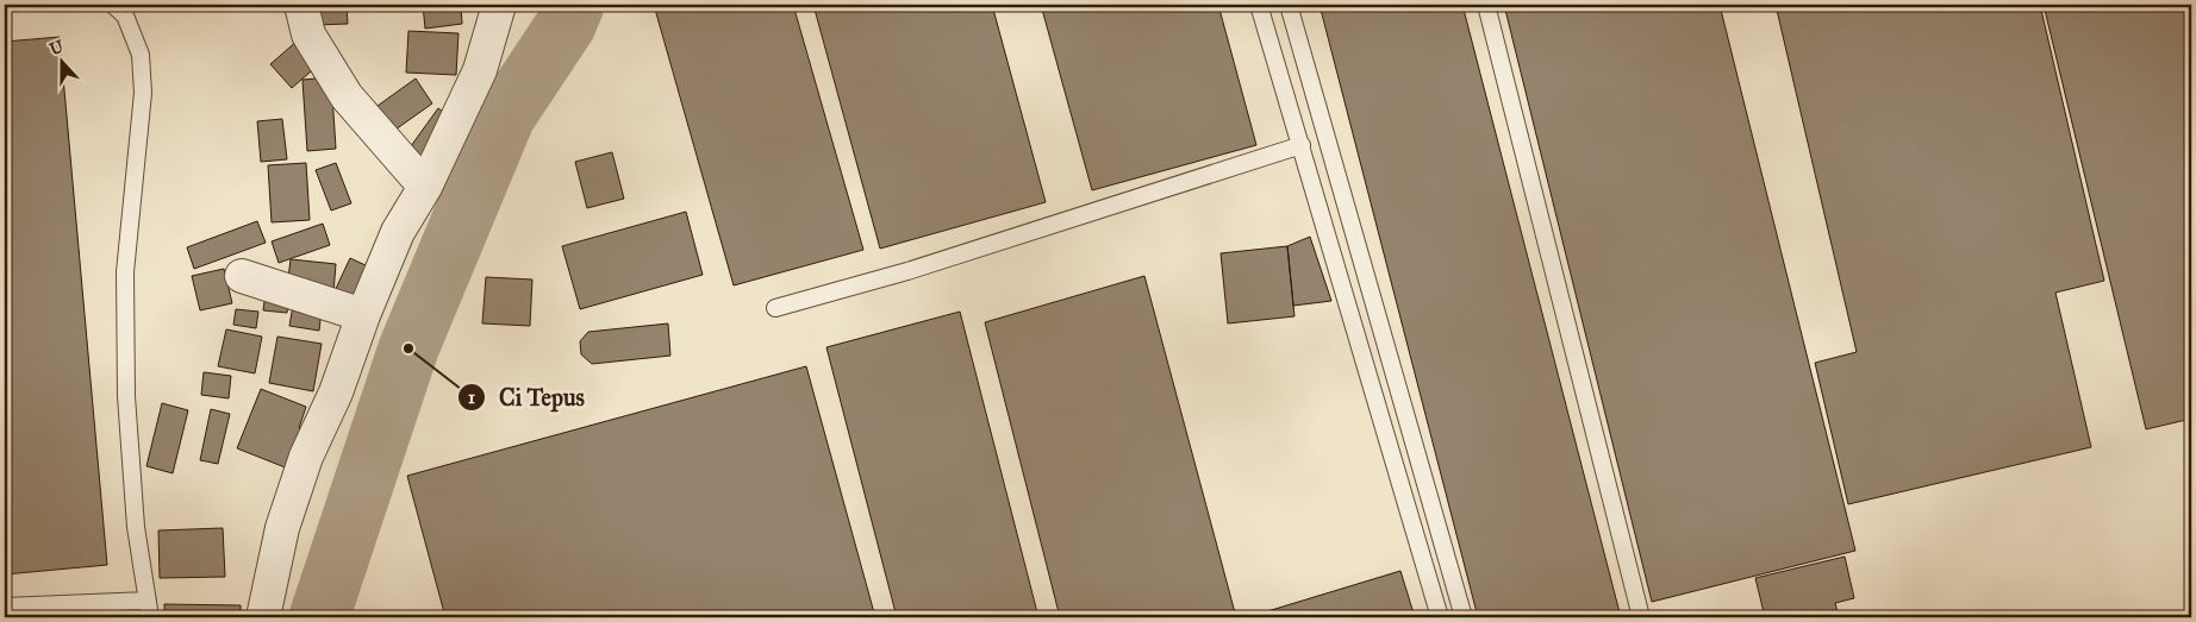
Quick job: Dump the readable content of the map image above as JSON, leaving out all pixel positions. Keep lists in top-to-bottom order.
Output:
{
  "places": ["Ci Tepus"],
  "north": "top"
}
